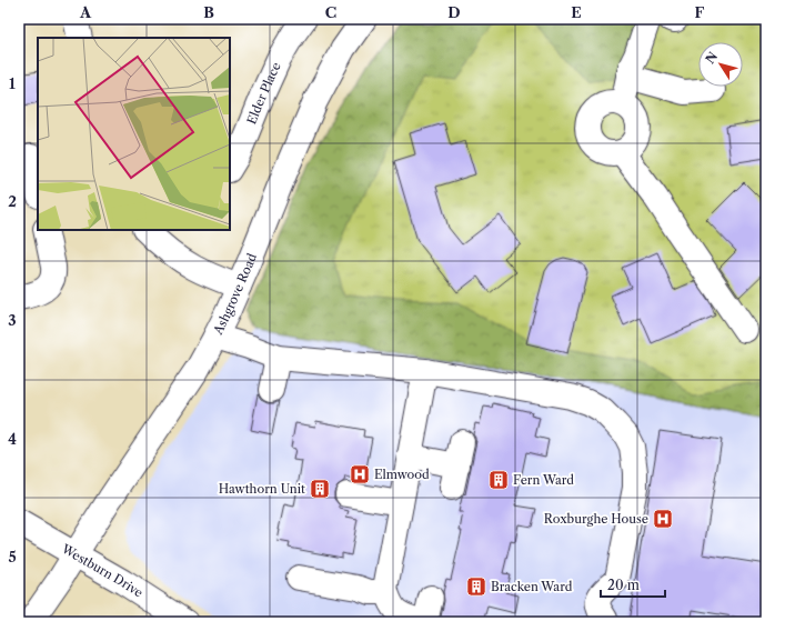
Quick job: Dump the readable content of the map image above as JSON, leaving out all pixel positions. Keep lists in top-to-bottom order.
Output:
{
  "streets": {
    "street": ["Elder Place", "Ashgrove Road", "Westburn Drive"]
  },
  "crossings": [
    ["Ashgrove Road", "Westburn Drive"]
  ],
  "places": {
    "hospital": ["Elmwood", "Roxburghe House"],
    "building": ["Fern Ward", "Hawthorn Unit", "Bracken Ward"]
  },
  "scale_bar": "20 m",
  "north": "top left",
  "grid": {
    "columns": [
      "A",
      "B",
      "C",
      "D",
      "E",
      "F"
    ],
    "rows": [
      "1",
      "2",
      "3",
      "4",
      "5"
    ]
  }
}
